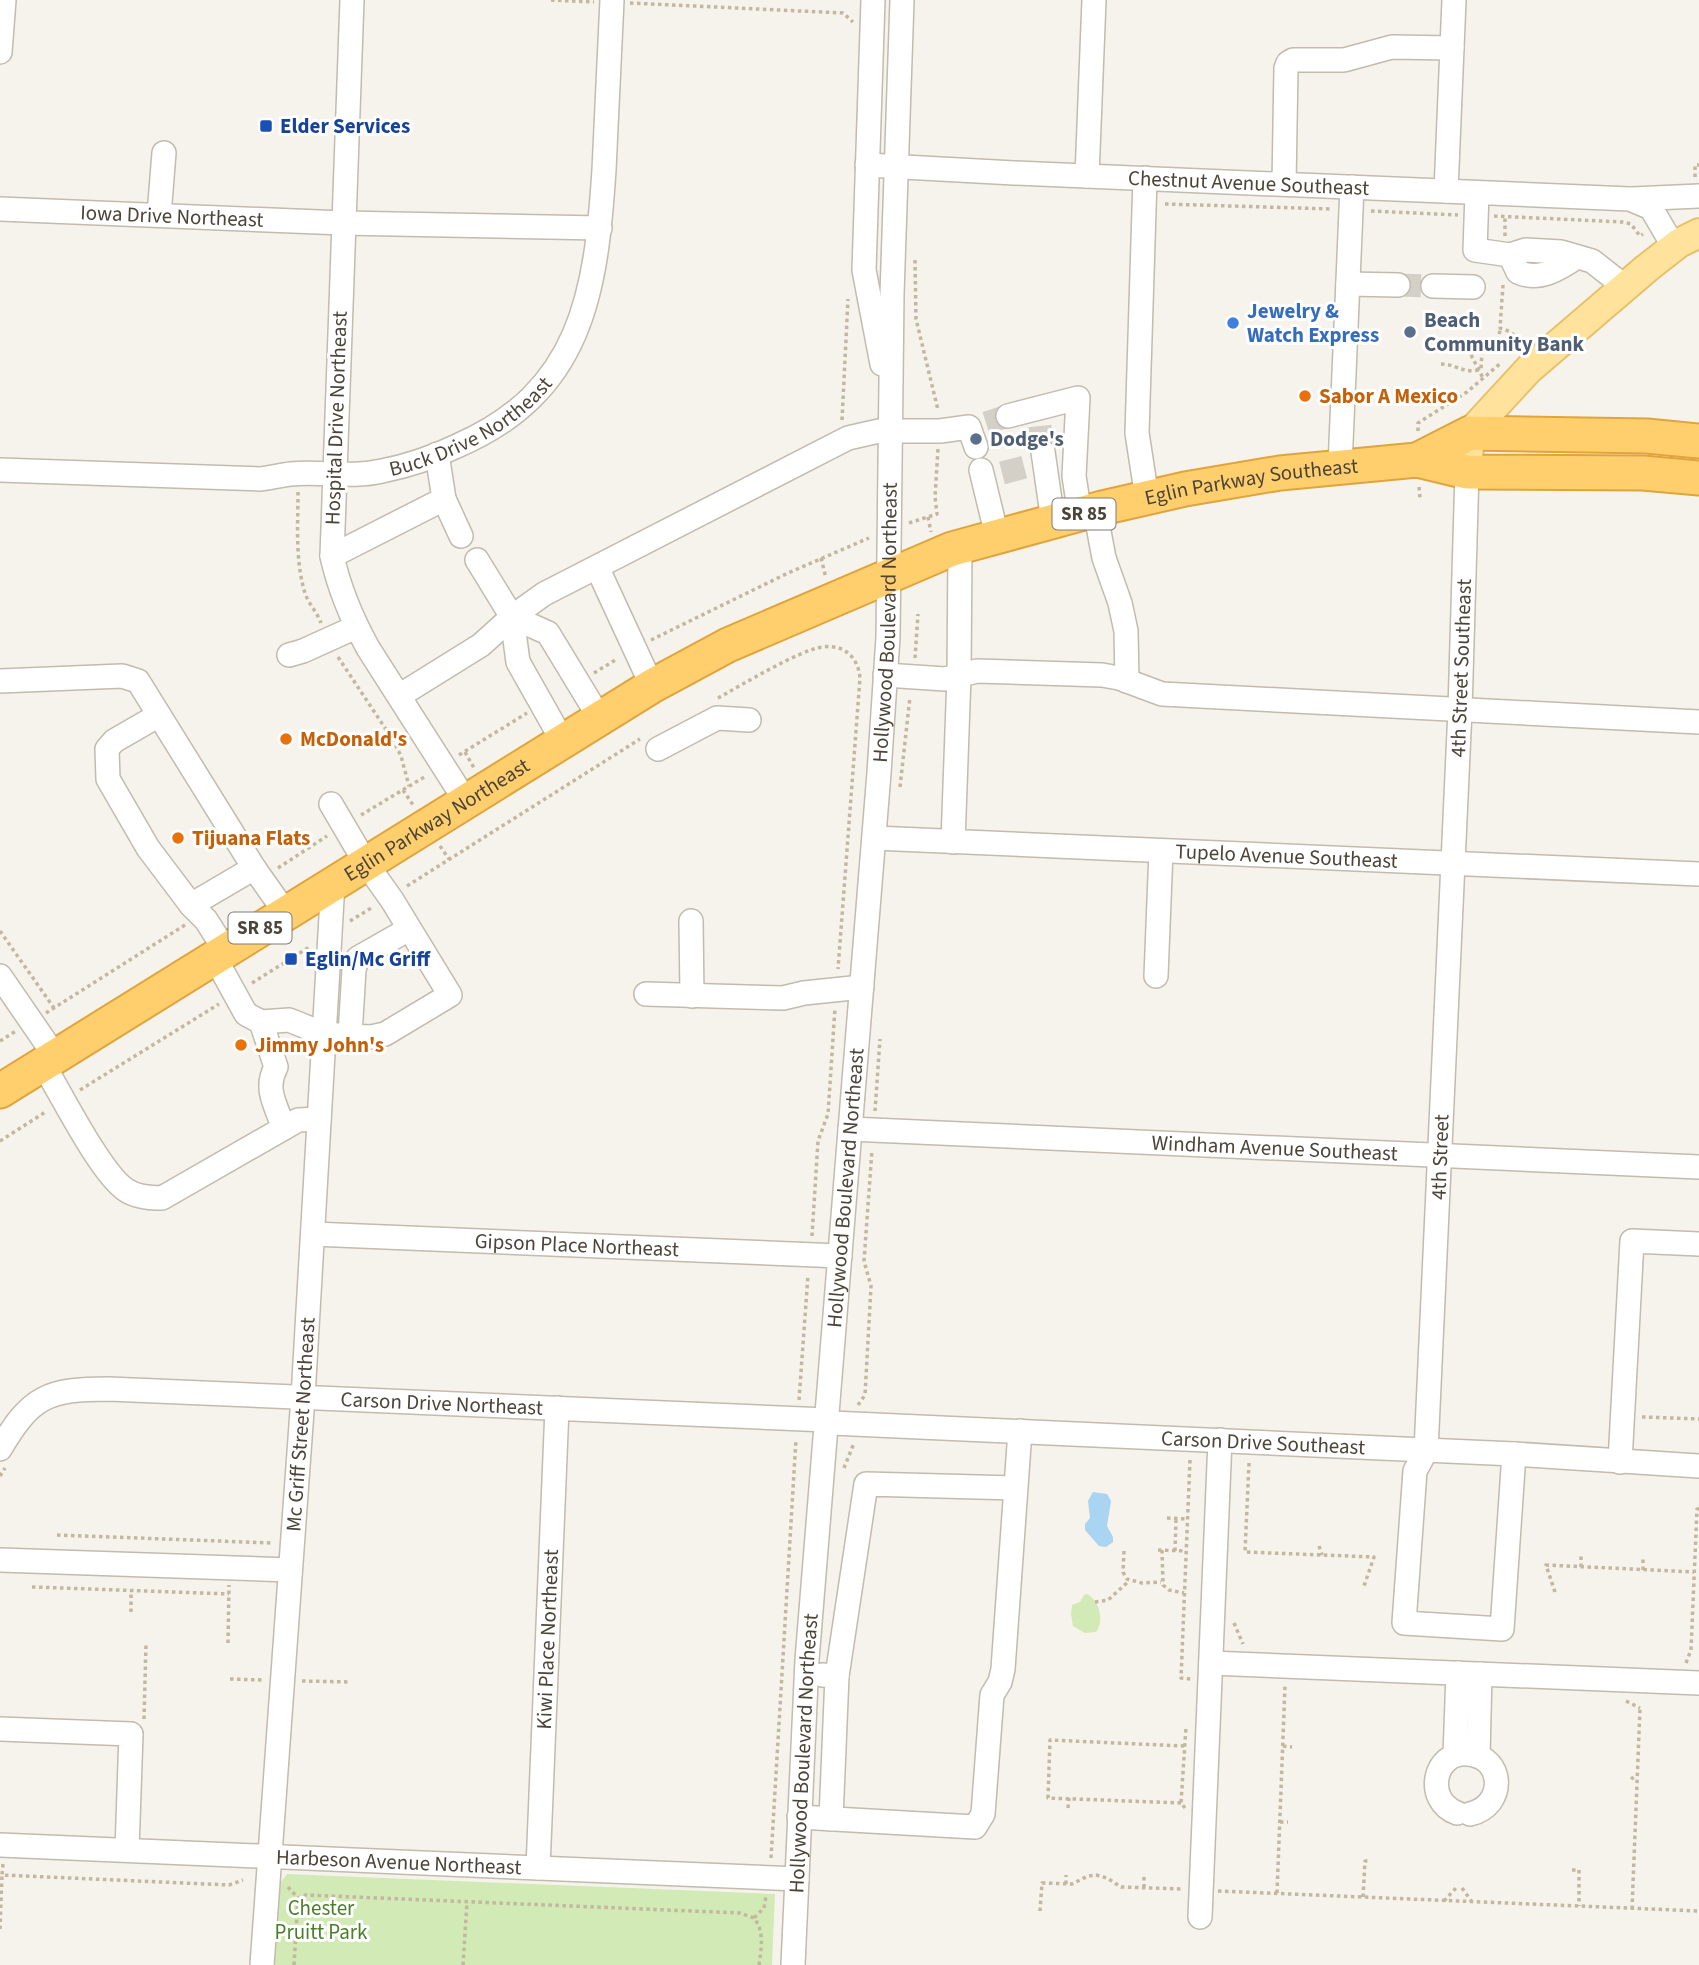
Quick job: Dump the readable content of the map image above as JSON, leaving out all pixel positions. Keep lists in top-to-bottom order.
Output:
{
  "streets": {
    "highway": ["Eglin Parkway Southeast", "SR 85", "Eglin Parkway Northeast"],
    "street": [
      "Chestnut Avenue Southeast",
      "Iowa Drive Northeast",
      "Hospital Drive Northeast",
      "Buck Drive Northeast",
      "Hollywood Boulevard Northeast",
      "4th Street Southeast",
      "Tupelo Avenue Southeast",
      "Windham Avenue Southeast",
      "4th Street",
      "Gipson Place Northeast",
      "Carson Drive Northeast",
      "Mc Griff Street Northeast",
      "Carson Drive Southeast",
      "Kiwi Place Northeast",
      "Harbeson Avenue Northeast"
    ]
  },
  "crossings": [
    ["Chestnut Avenue Southeast", "Hollywood Boulevard Northeast"],
    ["Iowa Drive Northeast", "Hospital Drive Northeast"],
    ["Iowa Drive Northeast", "Buck Drive Northeast"],
    ["Hospital Drive Northeast", "Buck Drive Northeast"],
    ["Hospital Drive Northeast", "Eglin Parkway Northeast"],
    ["Eglin Parkway Southeast", "Hollywood Boulevard Northeast"],
    ["Eglin Parkway Southeast", "4th Street Southeast"],
    ["Eglin Parkway Southeast", "Eglin Parkway Northeast"],
    ["Hollywood Boulevard Northeast", "Eglin Parkway Northeast"],
    ["Hollywood Boulevard Northeast", "Tupelo Avenue Southeast"],
    ["Hollywood Boulevard Northeast", "Windham Avenue Southeast"],
    ["Hollywood Boulevard Northeast", "Gipson Place Northeast"],
    ["Hollywood Boulevard Northeast", "Carson Drive Northeast"],
    ["Hollywood Boulevard Northeast", "Carson Drive Southeast"],
    ["Hollywood Boulevard Northeast", "Harbeson Avenue Northeast"],
    ["4th Street Southeast", "Tupelo Avenue Southeast"],
    ["4th Street Southeast", "4th Street"],
    ["Eglin Parkway Northeast", "Mc Griff Street Northeast"],
    ["Tupelo Avenue Southeast", "4th Street"],
    ["Windham Avenue Southeast", "4th Street"],
    ["4th Street", "Carson Drive Southeast"],
    ["Gipson Place Northeast", "Mc Griff Street Northeast"],
    ["Carson Drive Northeast", "Mc Griff Street Northeast"],
    ["Carson Drive Northeast", "Carson Drive Southeast"],
    ["Carson Drive Northeast", "Kiwi Place Northeast"],
    ["Mc Griff Street Northeast", "Harbeson Avenue Northeast"],
    ["Kiwi Place Northeast", "Harbeson Avenue Northeast"]
  ],
  "parks": ["Chester Pruitt Park"],
  "places": {
    "transit": ["Elder Services", "Eglin/Mc Griff"],
    "other": [
      "Jewelry & Watch Express",
      "Beach Community Bank",
      "Sabor A Mexico",
      "Dodge's",
      "McDonald's",
      "Tijuana Flats",
      "Jimmy John's"
    ]
  }
}
